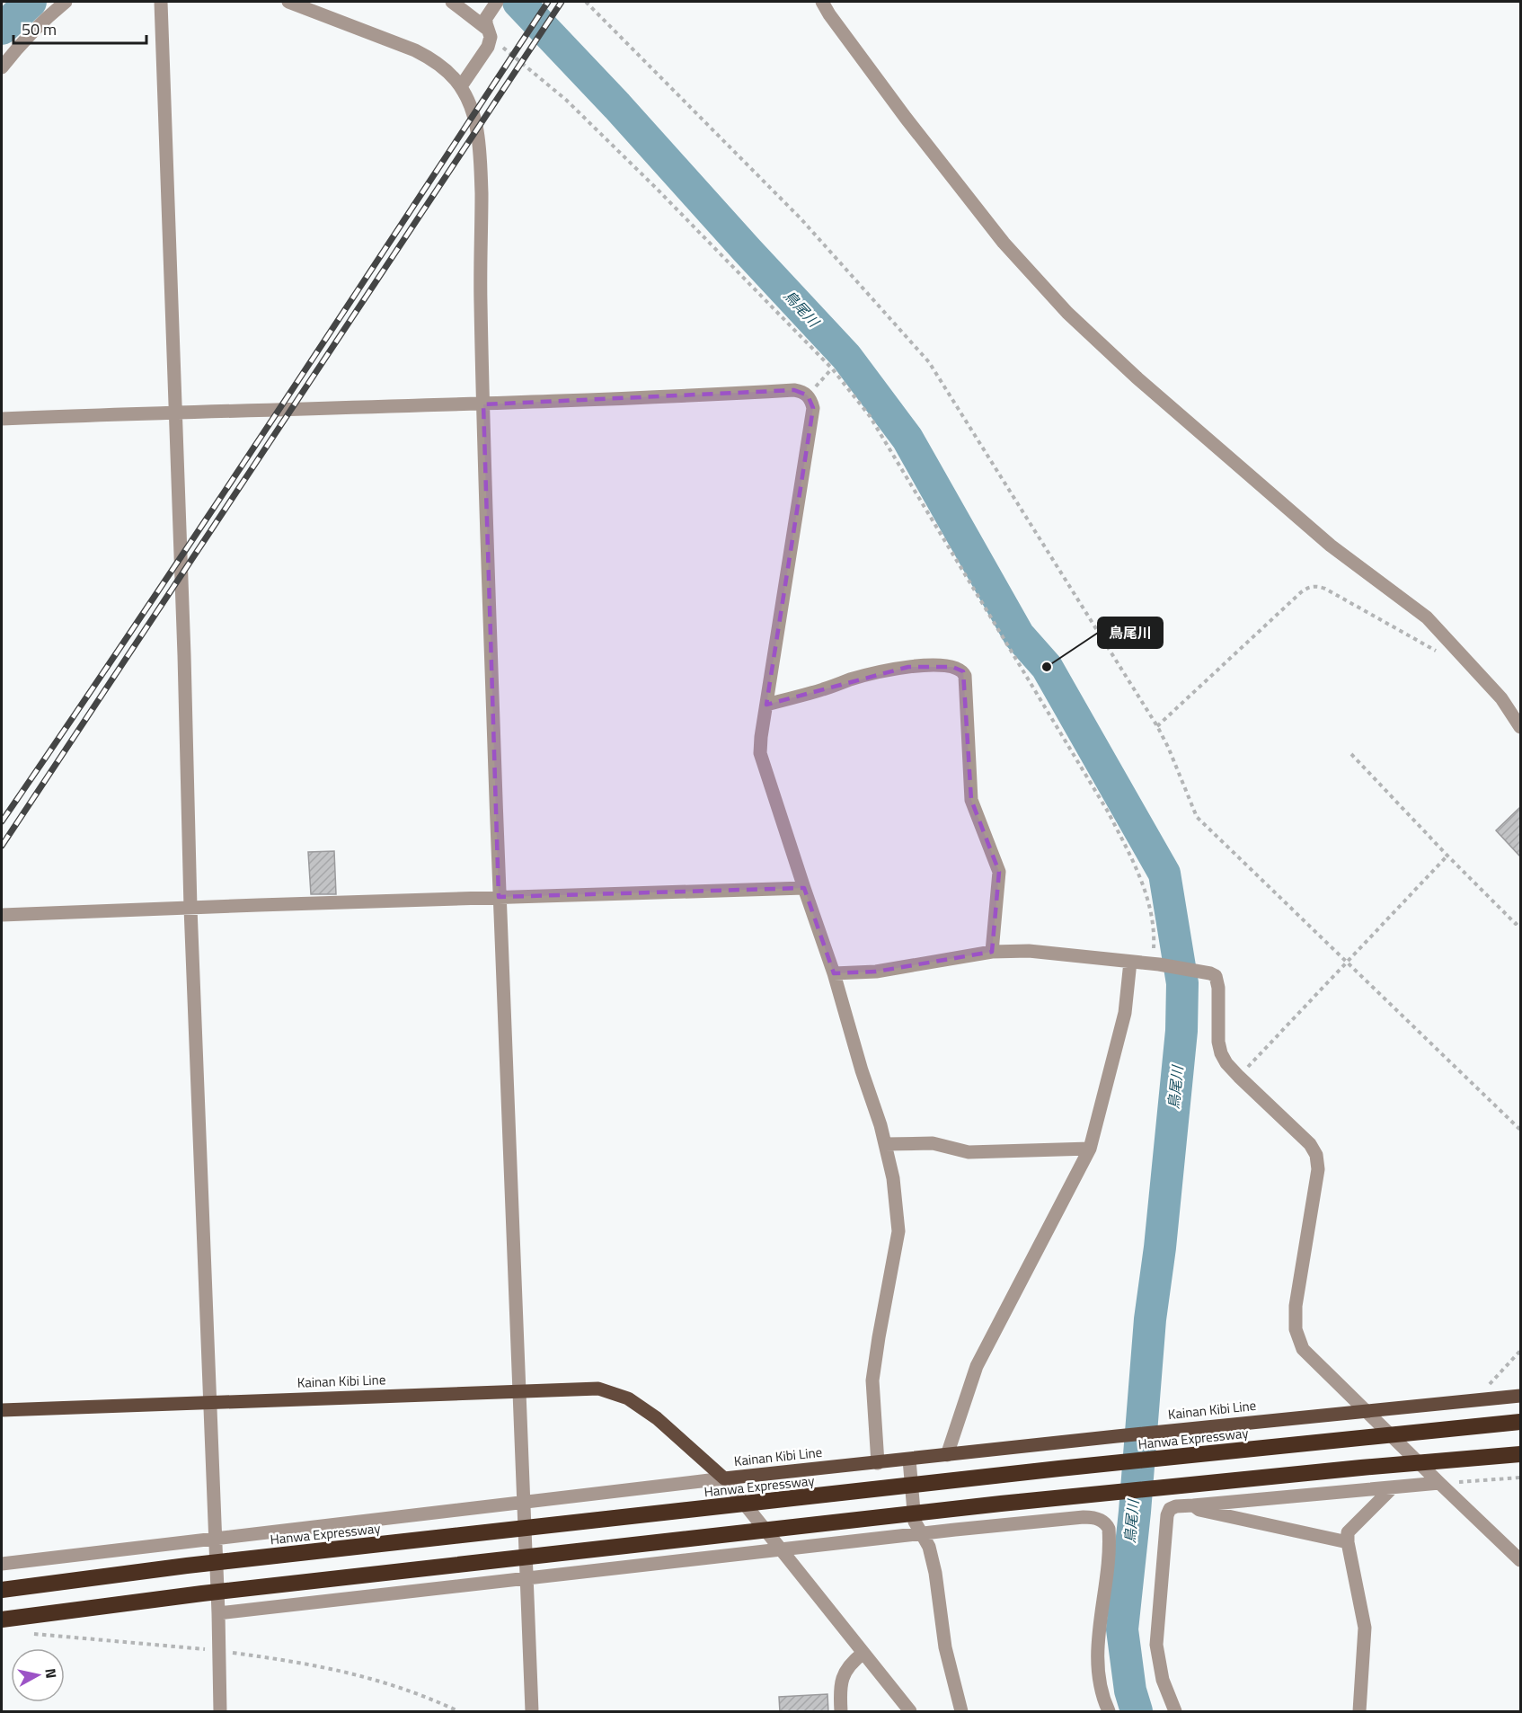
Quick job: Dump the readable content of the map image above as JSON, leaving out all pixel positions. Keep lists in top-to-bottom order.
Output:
{
  "streets": {
    "highway": ["Hanwa Expressway"],
    "main road": ["Kainan Kibi Line"]
  },
  "water": ["鳥尾川"],
  "places": ["鳥尾川"],
  "scale_bar": "50 m",
  "north": "right"
}
